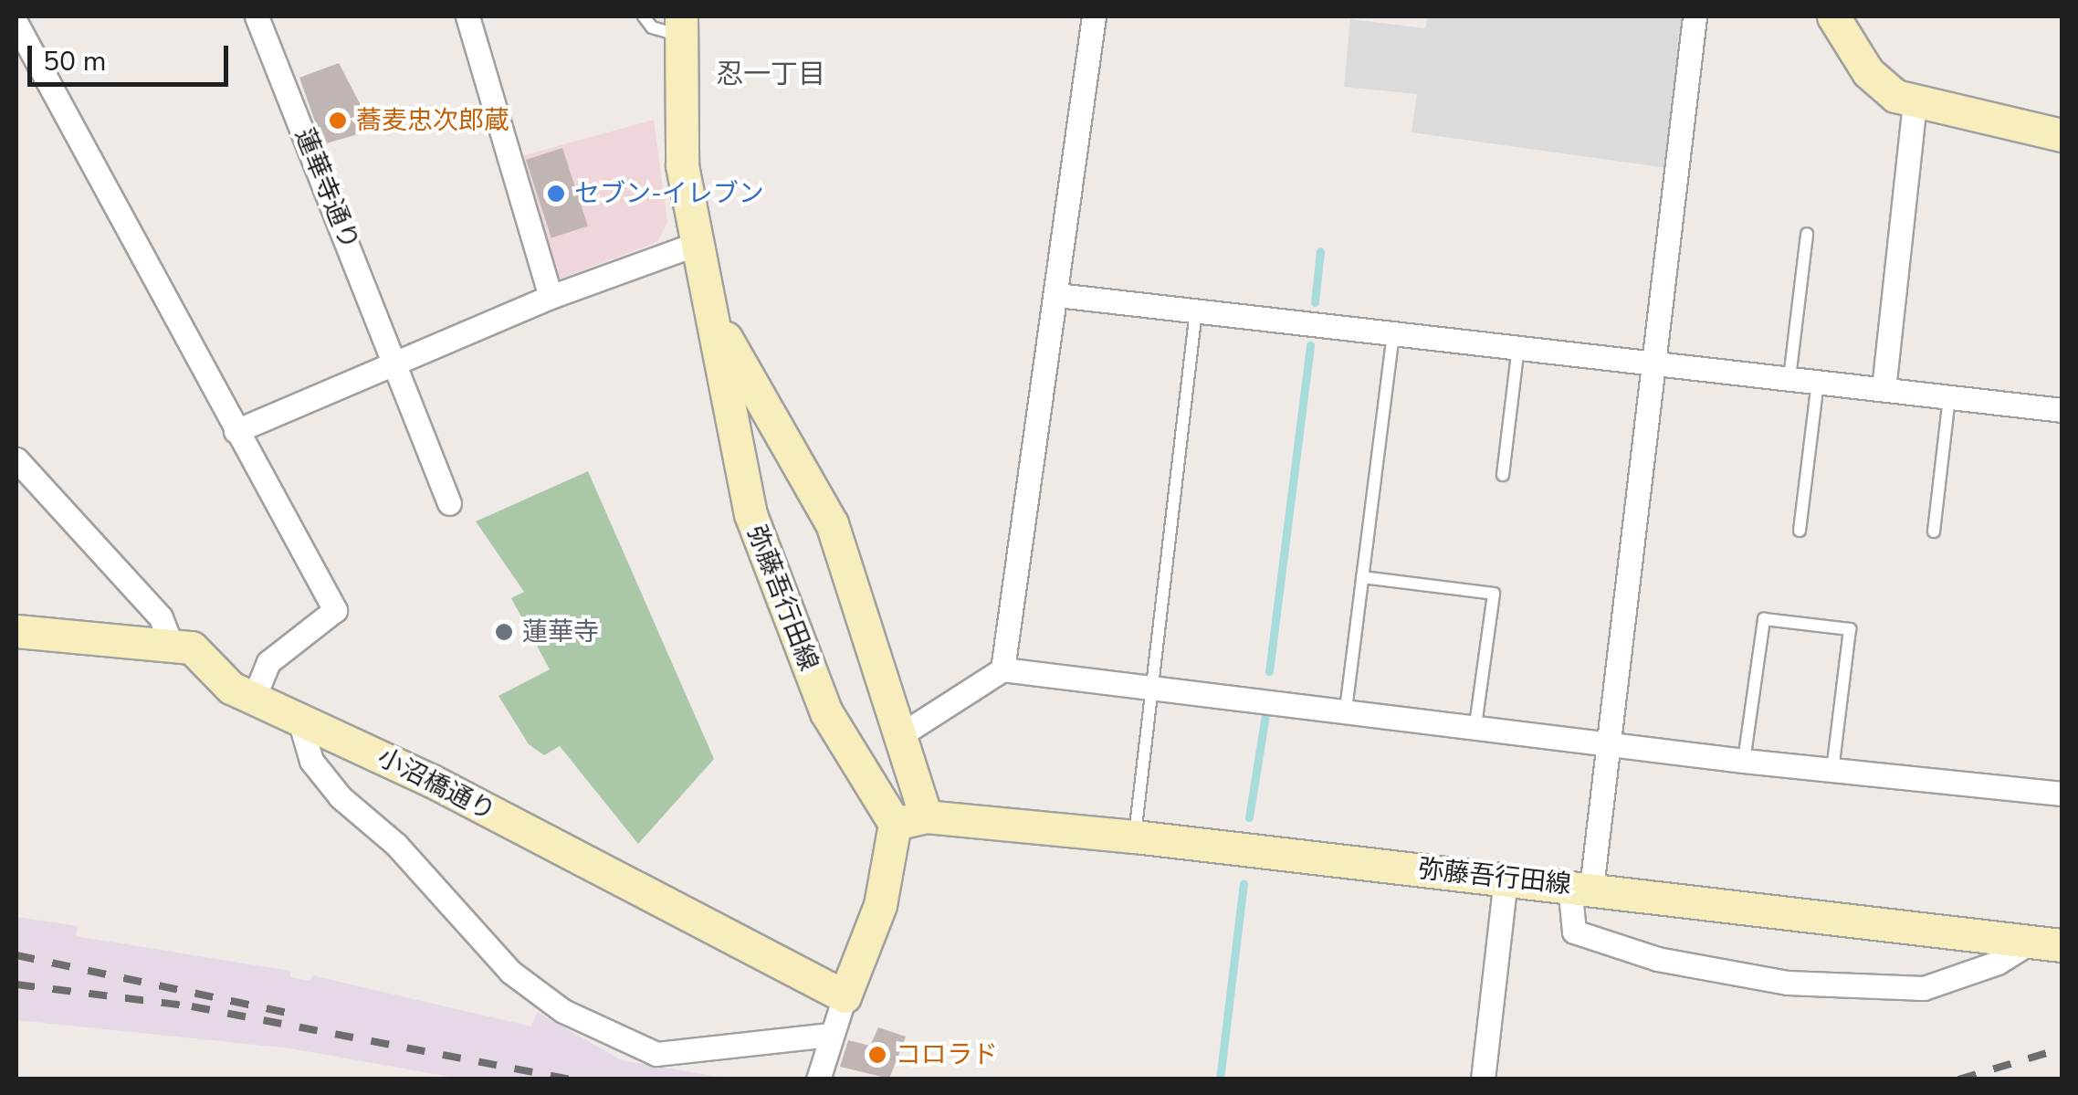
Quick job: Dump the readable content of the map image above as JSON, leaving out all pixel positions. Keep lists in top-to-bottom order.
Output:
{
  "streets": {
    "main road": ["弥藤吾行田線", "小沼橋通り"],
    "street": ["蓮華寺通り"]
  },
  "districts": ["忍一丁目"],
  "places": [
    "蕎麦忠次郎蔵",
    "セブン-イレブン",
    "蓮華寺",
    "コロラド"
  ],
  "scale_bar": "50 m"
}
